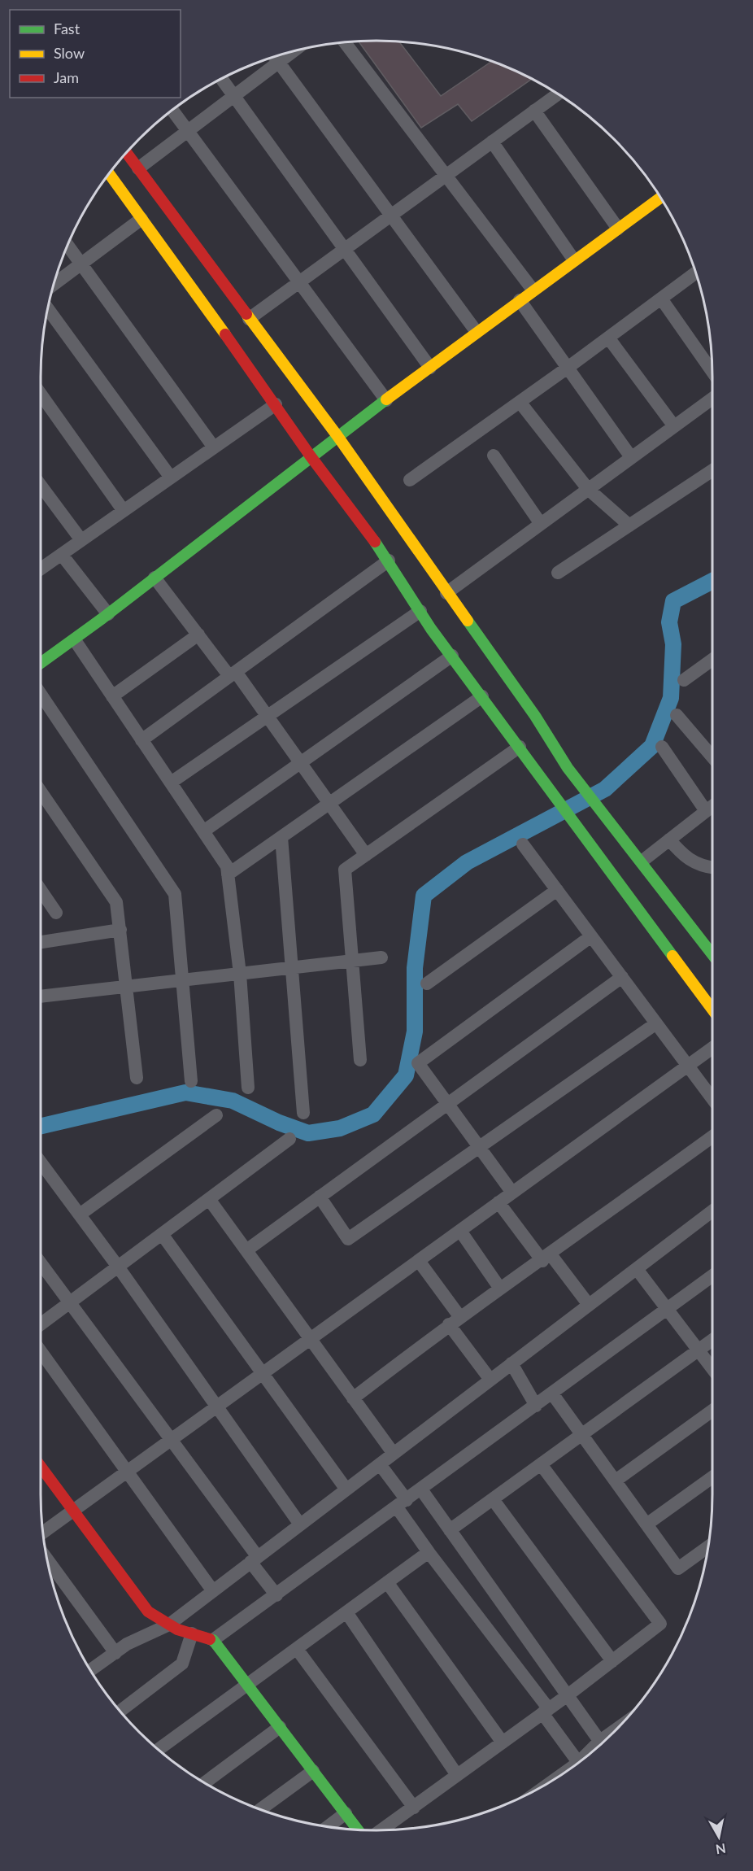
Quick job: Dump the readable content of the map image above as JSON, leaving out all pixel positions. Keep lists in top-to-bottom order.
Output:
{
  "legend": ["Fast", "Slow", "Jam"],
  "north": "bottom"
}
